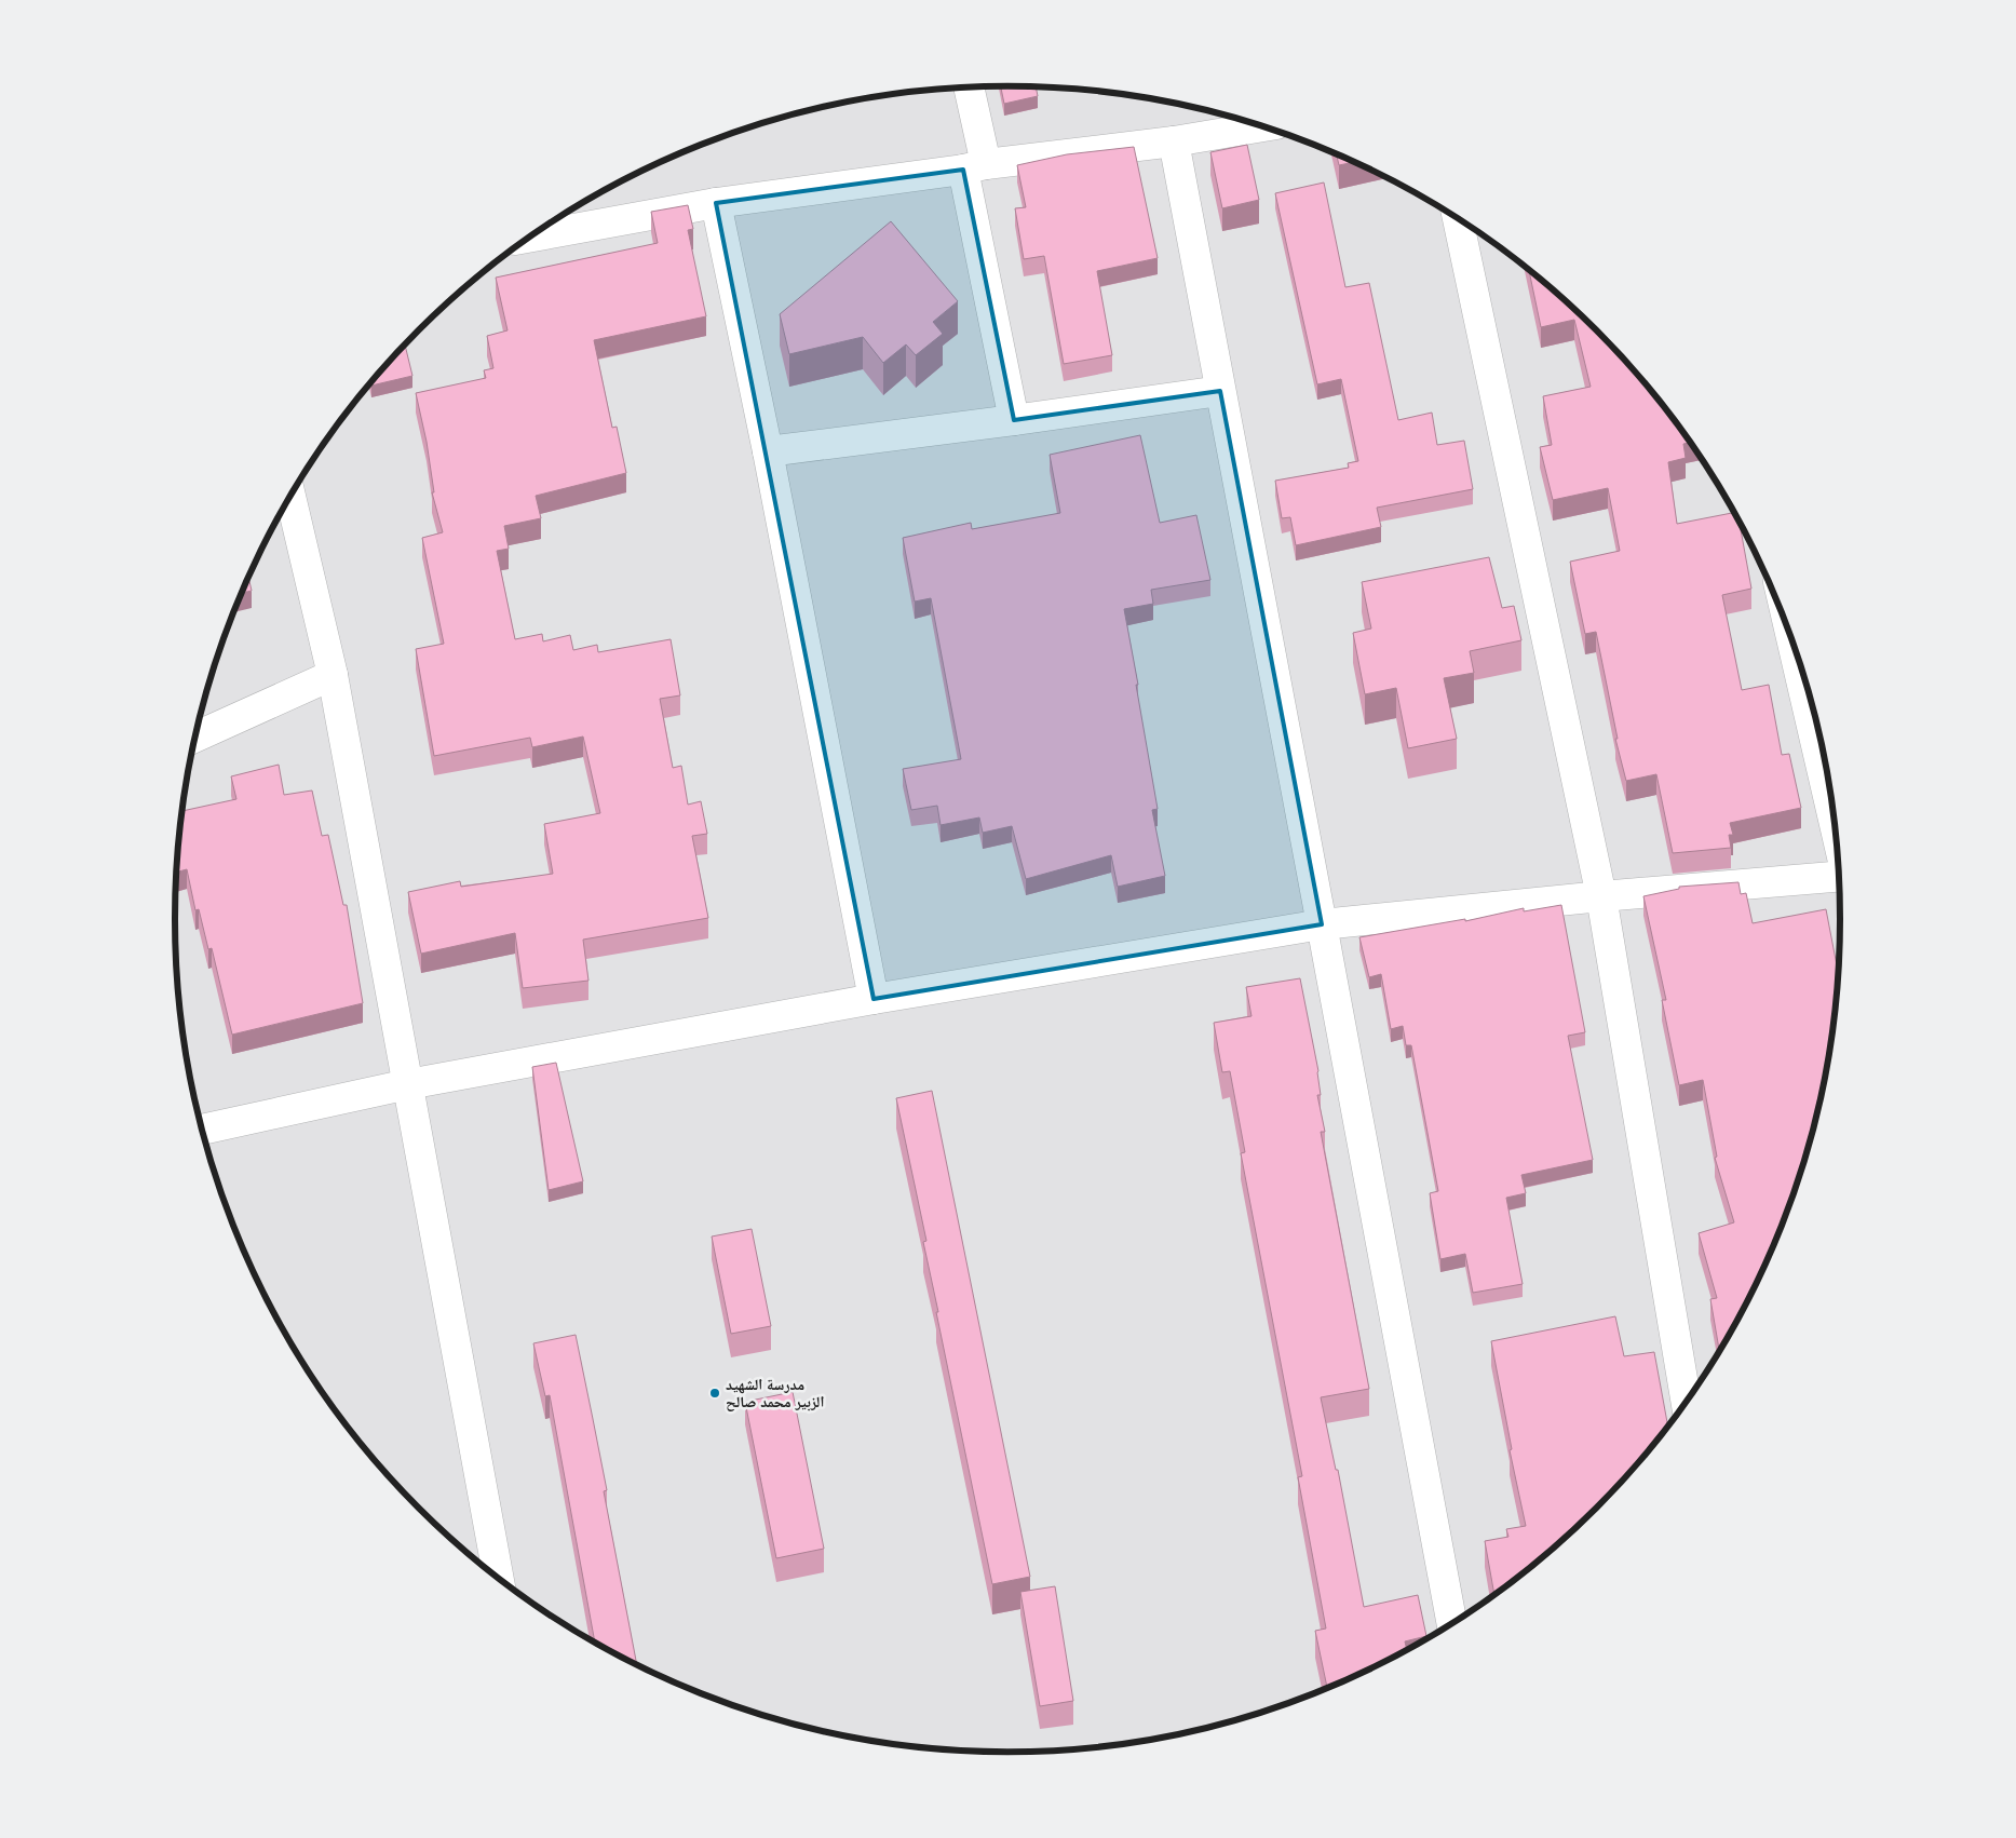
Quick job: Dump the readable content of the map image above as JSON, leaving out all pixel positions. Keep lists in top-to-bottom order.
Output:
{
  "places": ["مدرسة الشهيد الزبير محمد صالح"]
}
